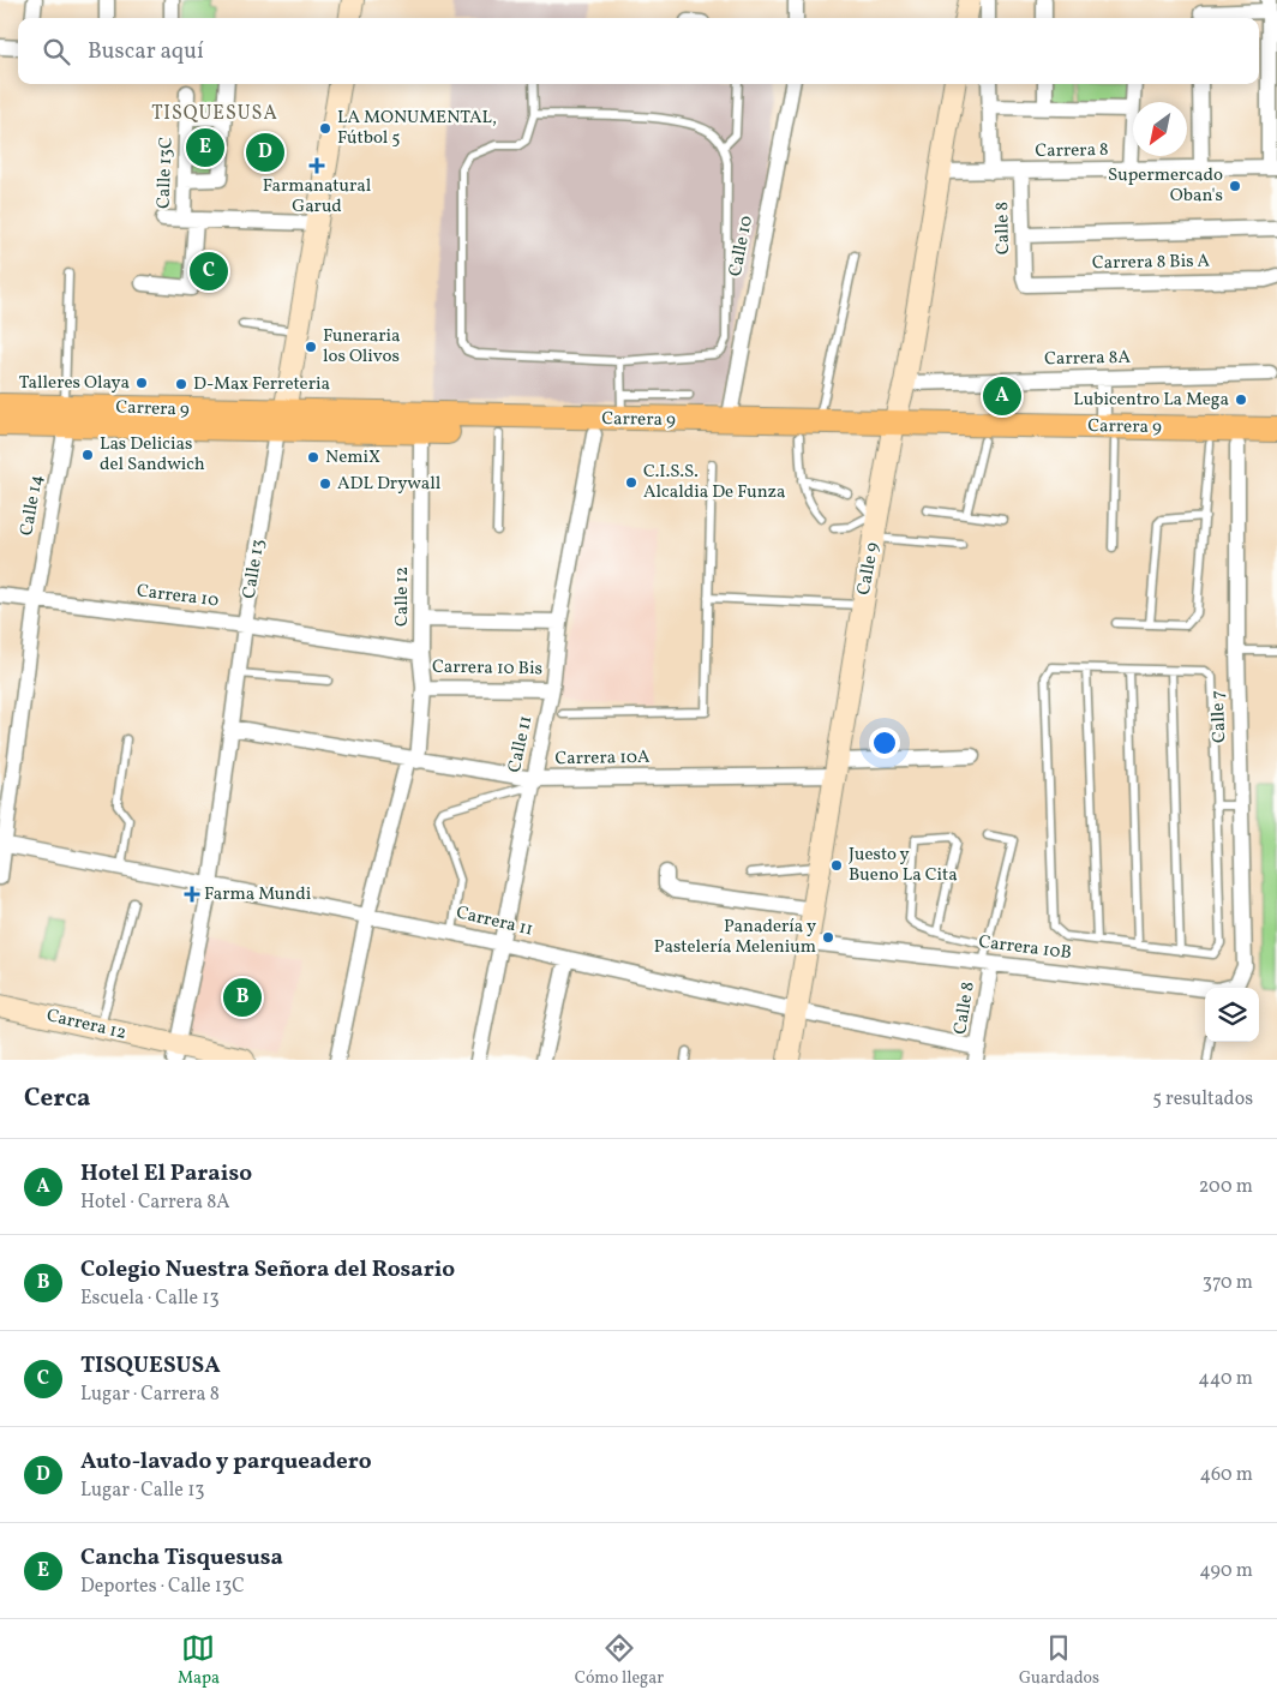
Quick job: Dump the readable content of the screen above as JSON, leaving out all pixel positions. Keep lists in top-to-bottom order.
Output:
{
  "streets": {
    "main road": [
      "Carrera 9",
      "Calle 13",
      "Calle 9",
      "Carrera 12"
    ],
    "street": [
      "Carrera 8",
      "Calle 13C",
      "Calle 8",
      "Calle 10",
      "Carrera 8 Bis A",
      "Carrera 8A",
      "Calle 14",
      "Carrera 10",
      "Calle 12",
      "Carrera 10 Bis",
      "Calle 7",
      "Calle 11",
      "Carrera 10A",
      "Carrera 11",
      "Carrera 10B"
    ]
  },
  "crossings": [
    ["Carrera 8", "Calle 8"],
    ["Carrera 8", "Calle 9"],
    ["Calle 8", "Carrera 8 Bis A"],
    ["Calle 8", "Carrera 11"],
    ["Calle 8", "Carrera 10B"],
    ["Calle 10", "Carrera 9"],
    ["Carrera 8A", "Calle 9"],
    ["Carrera 9", "Calle 14"],
    ["Carrera 9", "Calle 13"],
    ["Carrera 9", "Calle 9"],
    ["Carrera 9", "Calle 12"],
    ["Carrera 9", "Calle 7"],
    ["Carrera 9", "Calle 11"],
    ["Calle 14", "Carrera 10"],
    ["Calle 14", "Carrera 11"],
    ["Calle 13", "Carrera 10"],
    ["Calle 13", "Carrera 10A"],
    ["Calle 13", "Carrera 11"],
    ["Calle 13", "Carrera 12"],
    ["Calle 9", "Carrera 10A"],
    ["Calle 9", "Carrera 11"],
    ["Calle 9", "Carrera 10B"],
    ["Carrera 10", "Calle 12"],
    ["Calle 12", "Carrera 10 Bis"],
    ["Calle 12", "Carrera 10A"],
    ["Calle 12", "Carrera 11"],
    ["Carrera 10 Bis", "Calle 11"],
    ["Calle 7", "Carrera 10B"],
    ["Calle 11", "Carrera 10A"],
    ["Calle 11", "Carrera 11"]
  ],
  "districts": ["TISQUESUSA"],
  "places": {
    "other": [
      "LA MONUMENTAL, Fútbol 5",
      "Supermercado Oban's",
      "Funeraria los Olivos",
      "Talleres Olaya",
      "D-Max Ferreteria",
      "Lubicentro La Mega",
      "Las Delicias del Sandwich",
      "NemiX",
      "C.I.S.S. Alcaldia De Funza",
      "ADL Drywall",
      "Juesto y Bueno La Cita",
      "Panadería y Pastelería Melenium"
    ],
    "health": ["Farmanatural Garud", "Farma Mundi"]
  },
  "north": "bottom left",
  "page": {
    "search": "Buscar aquí",
    "pins": [
      "E",
      "D",
      "C",
      "A",
      "B"
    ],
    "heading": ["Cerca", "5 resultados"],
    "list": [
      {
        "mark": "A",
        "name": "Hotel El Paraiso",
        "note": "Hotel · Carrera 8A",
        "value": "200 m"
      },
      {
        "mark": "B",
        "name": "Colegio Nuestra Señora del Rosario",
        "note": "Escuela · Calle 13",
        "value": "370 m"
      },
      {
        "mark": "C",
        "name": "TISQUESUSA",
        "note": "Lugar · Carrera 8",
        "value": "440 m"
      },
      {
        "mark": "D",
        "name": "Auto-lavado y parqueadero",
        "note": "Lugar · Calle 13",
        "value": "460 m"
      },
      {
        "mark": "E",
        "name": "Cancha Tisquesusa",
        "note": "Deportes · Calle 13C",
        "value": "490 m"
      }
    ],
    "nav": ["Mapa", "Cómo llegar", "Guardados"]
  }
}
